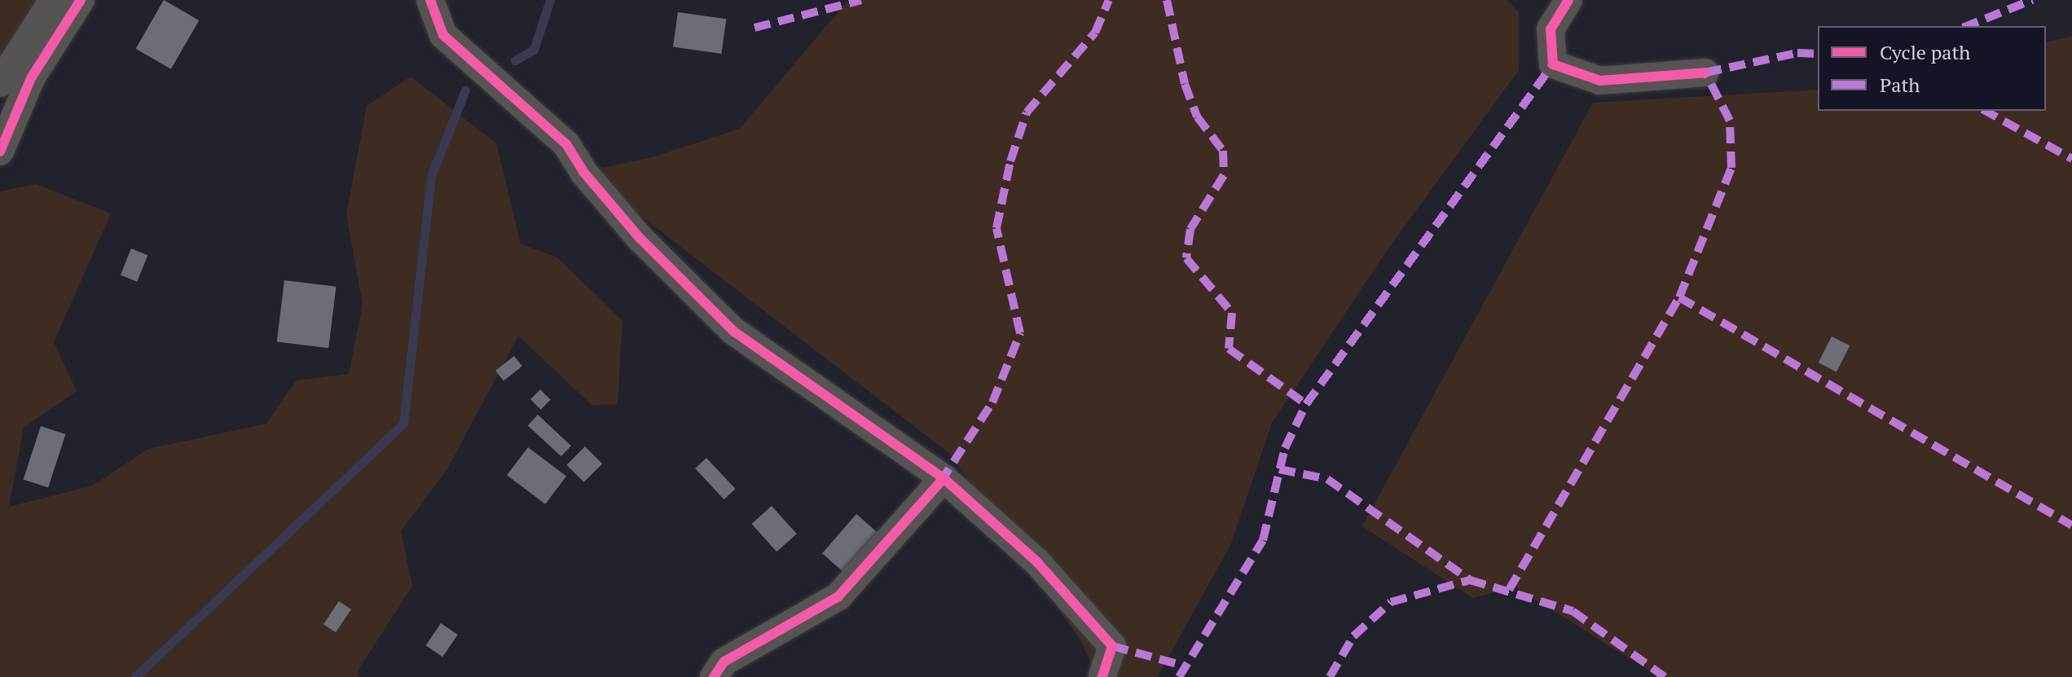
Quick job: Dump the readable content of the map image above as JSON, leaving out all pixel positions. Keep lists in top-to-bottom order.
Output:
{
  "legend": ["Cycle path", "Path"]
}
